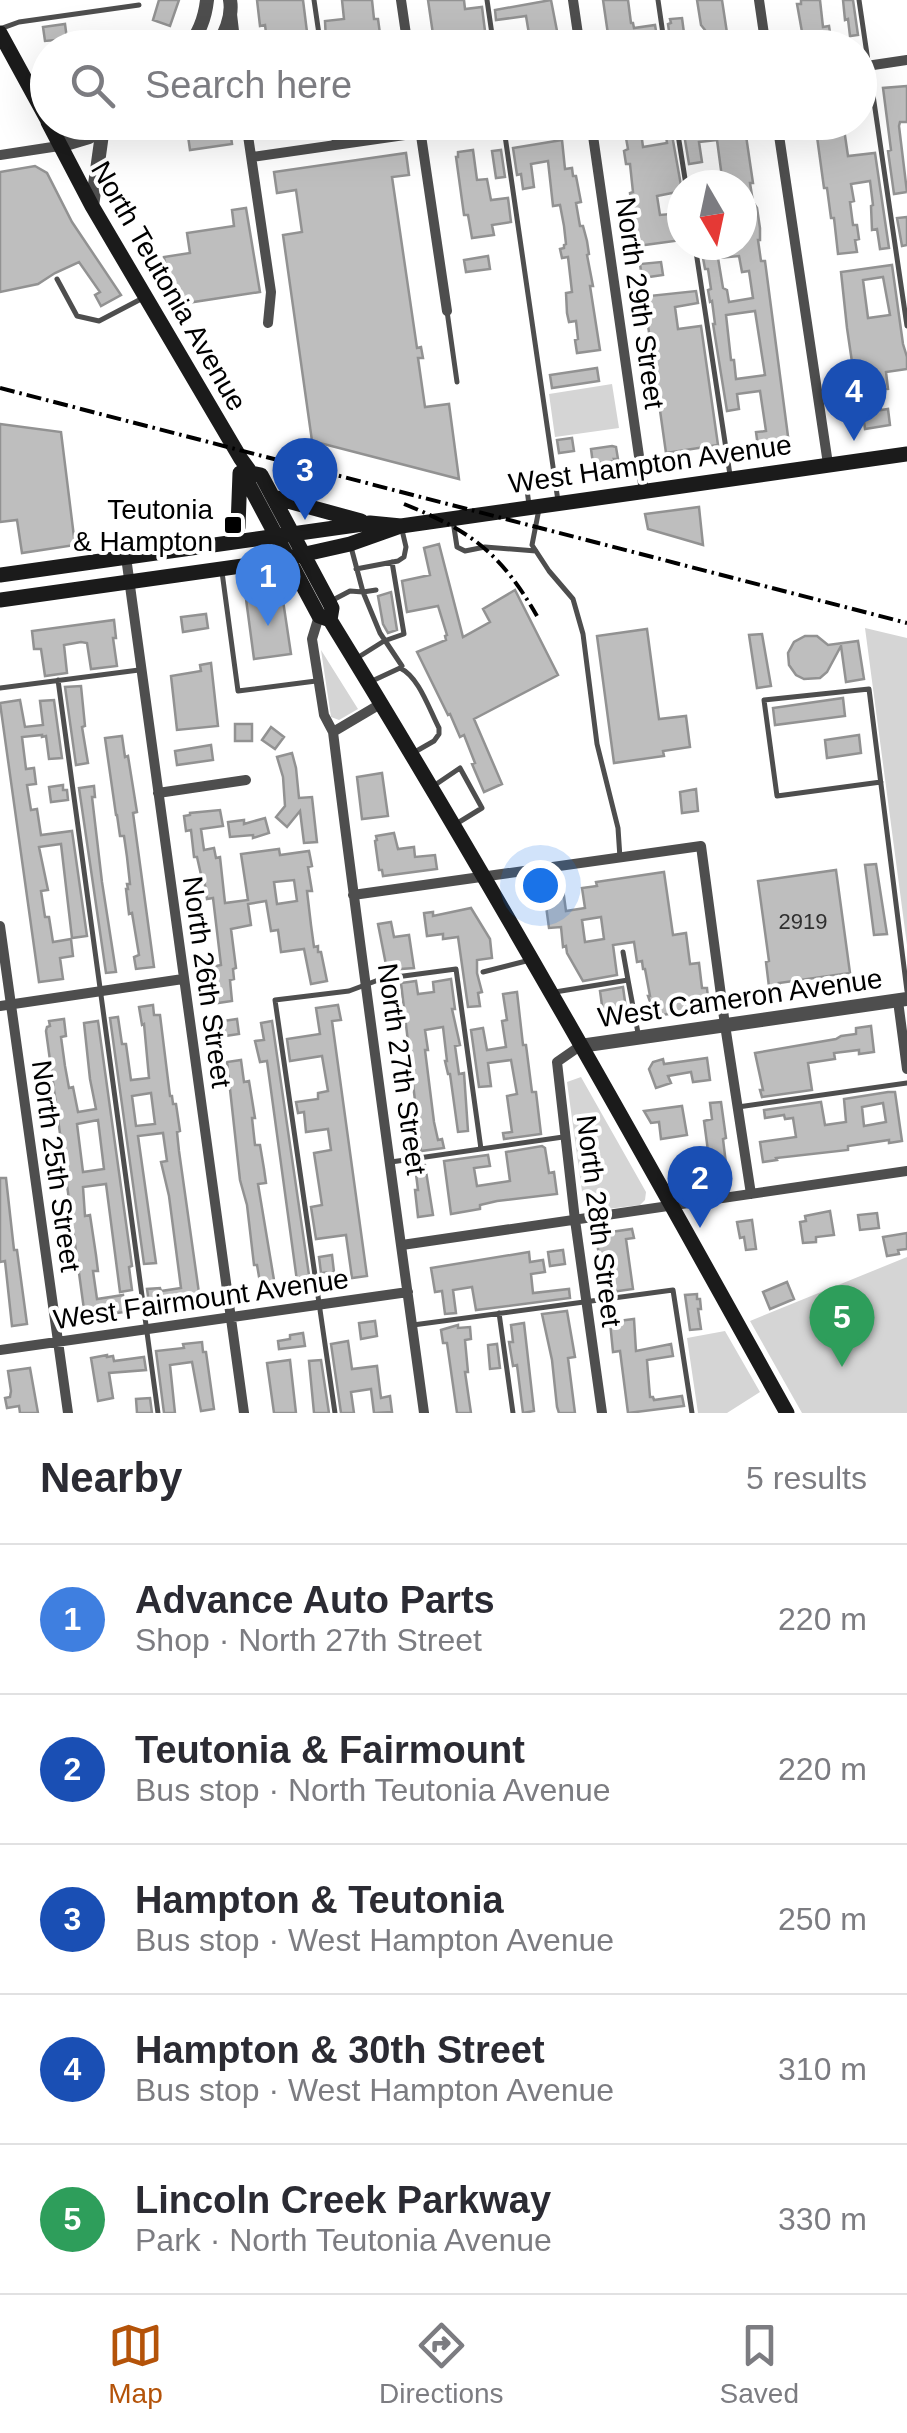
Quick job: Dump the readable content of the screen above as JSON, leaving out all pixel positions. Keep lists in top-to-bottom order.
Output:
{
  "streets": {
    "main road": ["North Teutonia Avenue", "West Hampton Avenue"],
    "street": [
      "North 29th Street",
      "North 26th Street",
      "West Cameron Avenue",
      "North 27th Street",
      "North 25th Street",
      "North 28th Street",
      "West Fairmount Avenue"
    ]
  },
  "crossings": [
    ["North Teutonia Avenue", "West Hampton Avenue"],
    ["North Teutonia Avenue", "West Cameron Avenue"],
    ["North Teutonia Avenue", "North 27th Street"],
    ["North Teutonia Avenue", "North 28th Street"],
    ["North 29th Street", "West Hampton Avenue"],
    ["West Hampton Avenue", "North 26th Street"],
    ["North 26th Street", "West Fairmount Avenue"],
    ["West Cameron Avenue", "North 28th Street"],
    ["North 27th Street", "West Fairmount Avenue"],
    ["North 25th Street", "West Fairmount Avenue"]
  ],
  "places": {
    "transit": ["Teutonia & Hampton"]
  },
  "house_numbers": ["2919"],
  "north": "bottom",
  "page": {
    "search": "Search here",
    "pins": [
      "4",
      "3",
      "1",
      "2",
      "5"
    ],
    "heading": ["Nearby", "5 results"],
    "list": [
      {
        "mark": "1",
        "name": "Advance Auto Parts",
        "note": "Shop · North 27th Street",
        "value": "220 m"
      },
      {
        "mark": "2",
        "name": "Teutonia & Fairmount",
        "note": "Bus stop · North Teutonia Avenue",
        "value": "220 m"
      },
      {
        "mark": "3",
        "name": "Hampton & Teutonia",
        "note": "Bus stop · West Hampton Avenue",
        "value": "250 m"
      },
      {
        "mark": "4",
        "name": "Hampton & 30th Street",
        "note": "Bus stop · West Hampton Avenue",
        "value": "310 m"
      },
      {
        "mark": "5",
        "name": "Lincoln Creek Parkway",
        "note": "Park · North Teutonia Avenue",
        "value": "330 m"
      }
    ],
    "nav": ["Map", "Directions", "Saved"]
  }
}
